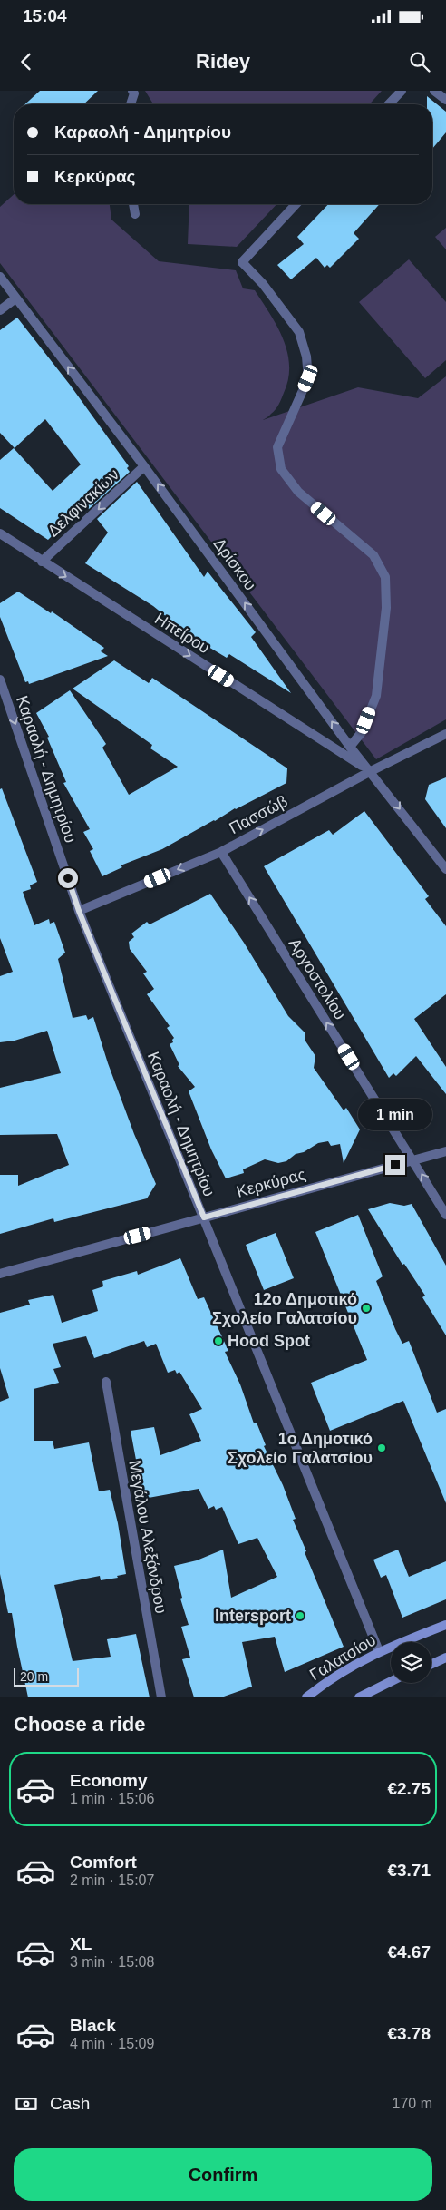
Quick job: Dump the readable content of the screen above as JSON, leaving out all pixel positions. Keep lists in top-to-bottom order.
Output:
{
  "streets": {
    "main road": ["Γαλατσίου"],
    "street": [
      "Δελφινακίων",
      "Δρίσκου",
      "Ηπείρου",
      "Καραολή - Δημητρίου",
      "Πασσώβ",
      "Αργοστολίου",
      "Κερκύρας",
      "Μεγάλου Αλεξάνδρου"
    ]
  },
  "crossings": [
    ["Δελφινακίων", "Δρίσκου"],
    ["Δελφινακίων", "Ηπείρου"],
    ["Δρίσκου", "Ηπείρου"],
    ["Δρίσκου", "Πασσώβ"],
    ["Ηπείρου", "Πασσώβ"],
    ["Καραολή - Δημητρίου", "Πασσώβ"],
    ["Καραολή - Δημητρίου", "Κερκύρας"],
    ["Καραολή - Δημητρίου", "Γαλατσίου"],
    ["Πασσώβ", "Αργοστολίου"],
    ["Αργοστολίου", "Κερκύρας"]
  ],
  "one_way": ["Δελφινακίων", "Ηπείρου", "Αργοστολίου"],
  "places": [
    "12ο Δημοτικό Σχολείο Γαλατσίου",
    "Hood Spot",
    "1ο Δημοτικό Σχολείο Γαλατσίου",
    "Intersport"
  ],
  "scale_bar": "20 m",
  "page": {
    "status": "15:04",
    "header": "Ridey",
    "banner": ["Καραολή - Δημητρίου", "Κερκύρας"],
    "bubble": "1 min",
    "scale": "20 m",
    "heading": "Choose a ride",
    "list": [
      {
        "name": "Economy",
        "note": "1 min · 15:06",
        "value": "€2.75"
      },
      {
        "name": "Comfort",
        "note": "2 min · 15:07",
        "value": "€3.71"
      },
      {
        "name": "XL",
        "note": "3 min · 15:08",
        "value": "€4.67"
      },
      {
        "name": "Black",
        "note": "4 min · 15:09",
        "value": "€3.78"
      }
    ],
    "pay": ["Cash", "170 m"],
    "buttons": "Confirm"
  }
}
